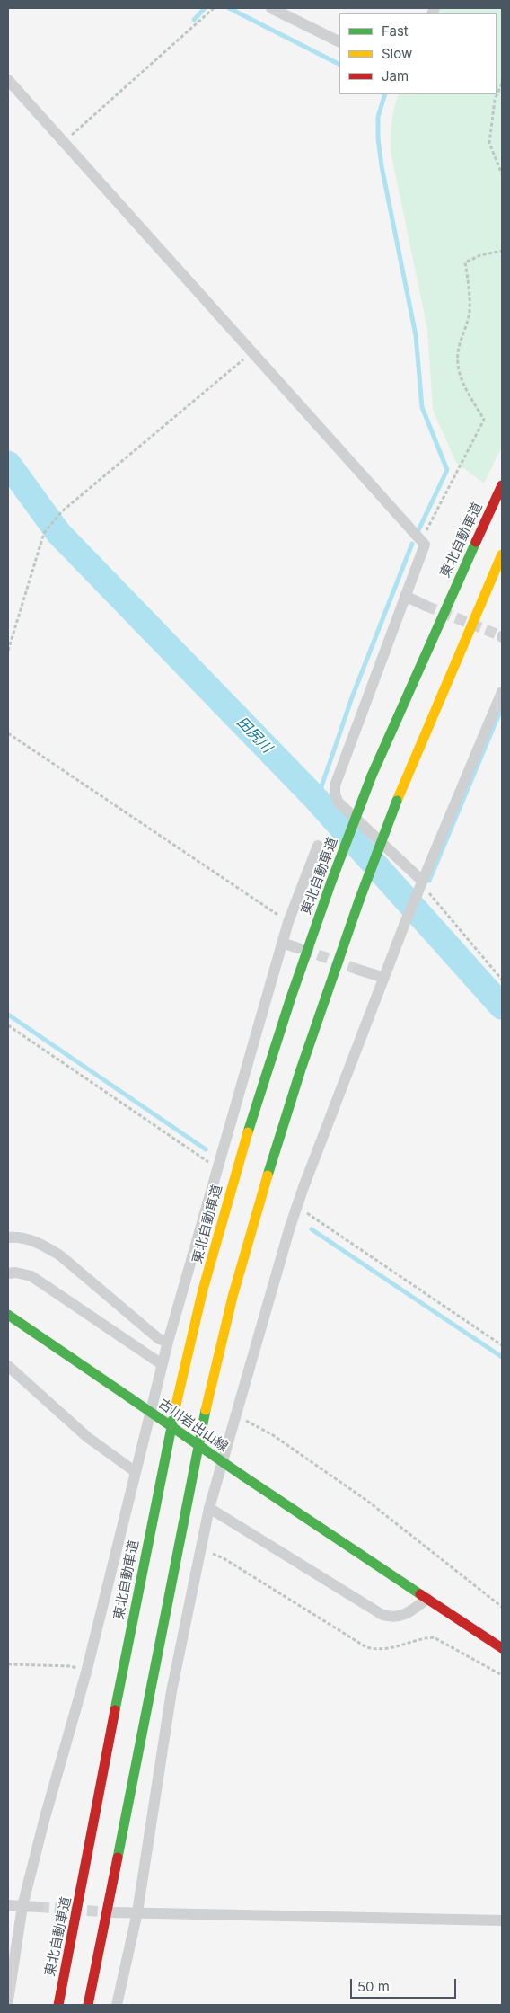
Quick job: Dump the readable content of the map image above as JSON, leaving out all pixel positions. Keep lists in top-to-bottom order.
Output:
{
  "streets": {
    "main road": ["東北自動車道", "古川岩出山線"]
  },
  "water": ["田尻川"],
  "legend": ["Fast", "Slow", "Jam"],
  "scale_bar": "50 m"
}
